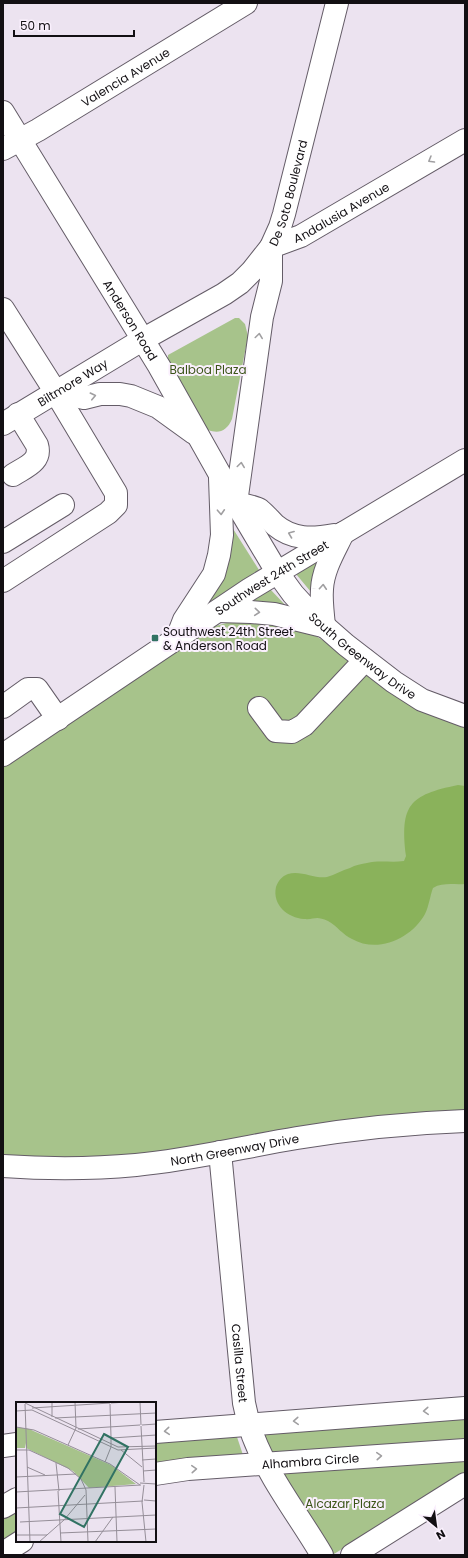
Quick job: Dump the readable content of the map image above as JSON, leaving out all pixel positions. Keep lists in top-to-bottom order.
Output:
{
  "streets": {
    "street": [
      "Valencia Avenue",
      "De Soto Boulevard",
      "Andalusia Avenue",
      "Anderson Road",
      "Biltmore Way",
      "Southwest 24th Street",
      "South Greenway Drive",
      "North Greenway Drive",
      "Casilla Street",
      "Alhambra Circle"
    ]
  },
  "crossings": [
    ["Valencia Avenue", "Anderson Road"],
    ["De Soto Boulevard", "Andalusia Avenue"],
    ["De Soto Boulevard", "Anderson Road"],
    ["Anderson Road", "Biltmore Way"],
    ["Anderson Road", "Southwest 24th Street"],
    ["Anderson Road", "South Greenway Drive"],
    ["Southwest 24th Street", "South Greenway Drive"],
    ["North Greenway Drive", "Casilla Street"],
    ["Casilla Street", "Alhambra Circle"]
  ],
  "one_way": ["De Soto Boulevard", "Andalusia Avenue"],
  "parks": ["Balboa Plaza", "Alcazar Plaza"],
  "places": {
    "transit": ["Southwest 24th Street & Anderson Road"]
  },
  "scale_bar": "50 m",
  "north": "bottom right"
}
